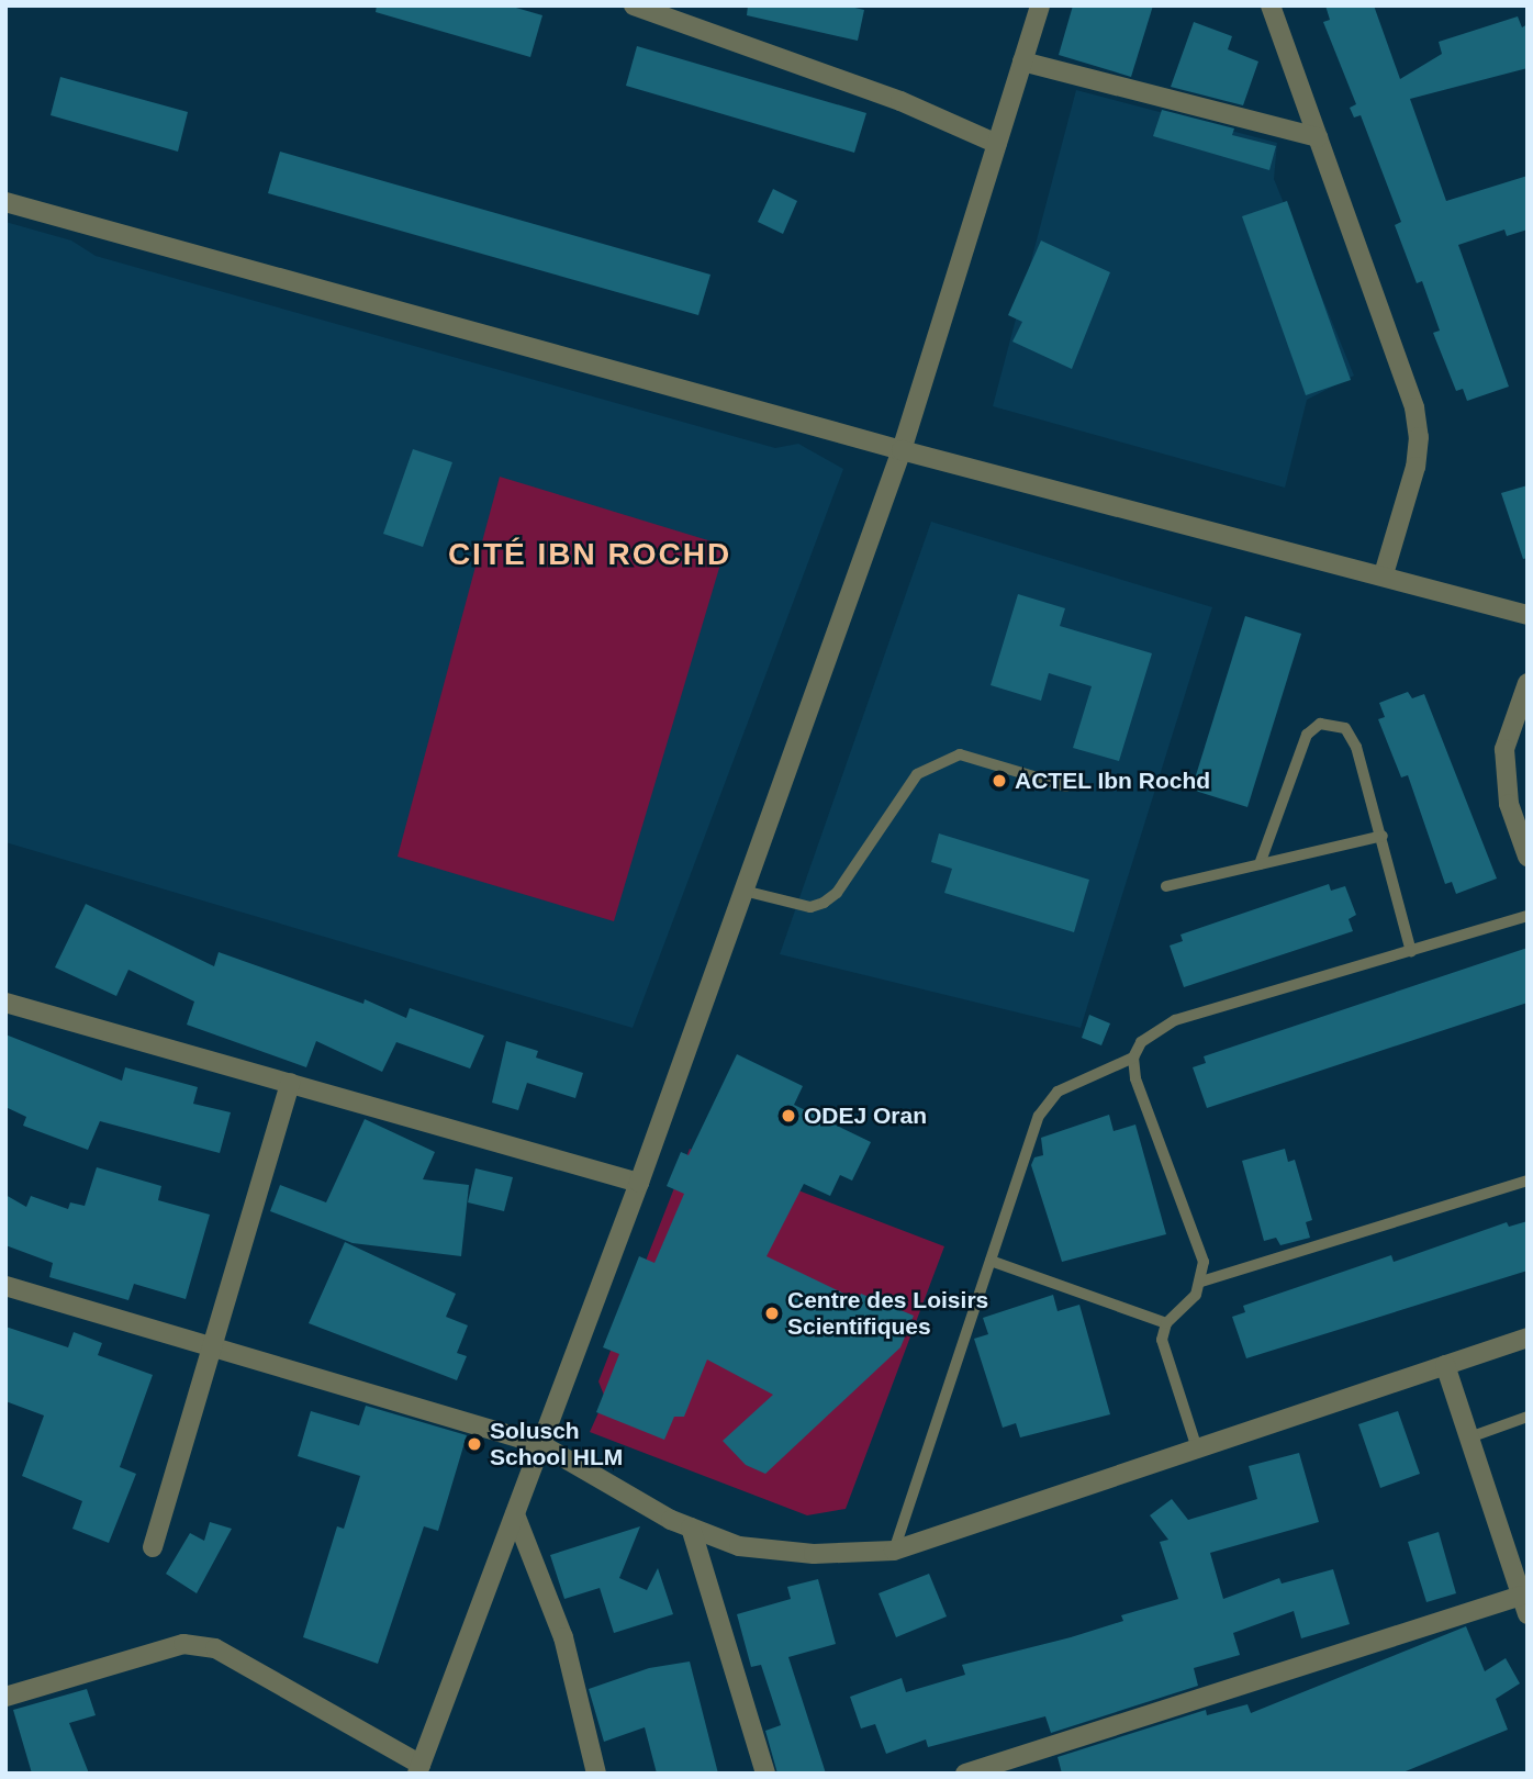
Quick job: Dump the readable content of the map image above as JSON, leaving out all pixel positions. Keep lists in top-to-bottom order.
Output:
{
  "districts": ["CITÉ IBN ROCHD"],
  "places": [
    "ACTEL Ibn Rochd",
    "ODEJ Oran",
    "Centre des Loisirs Scientifiques",
    "Solusch School HLM"
  ]
}
